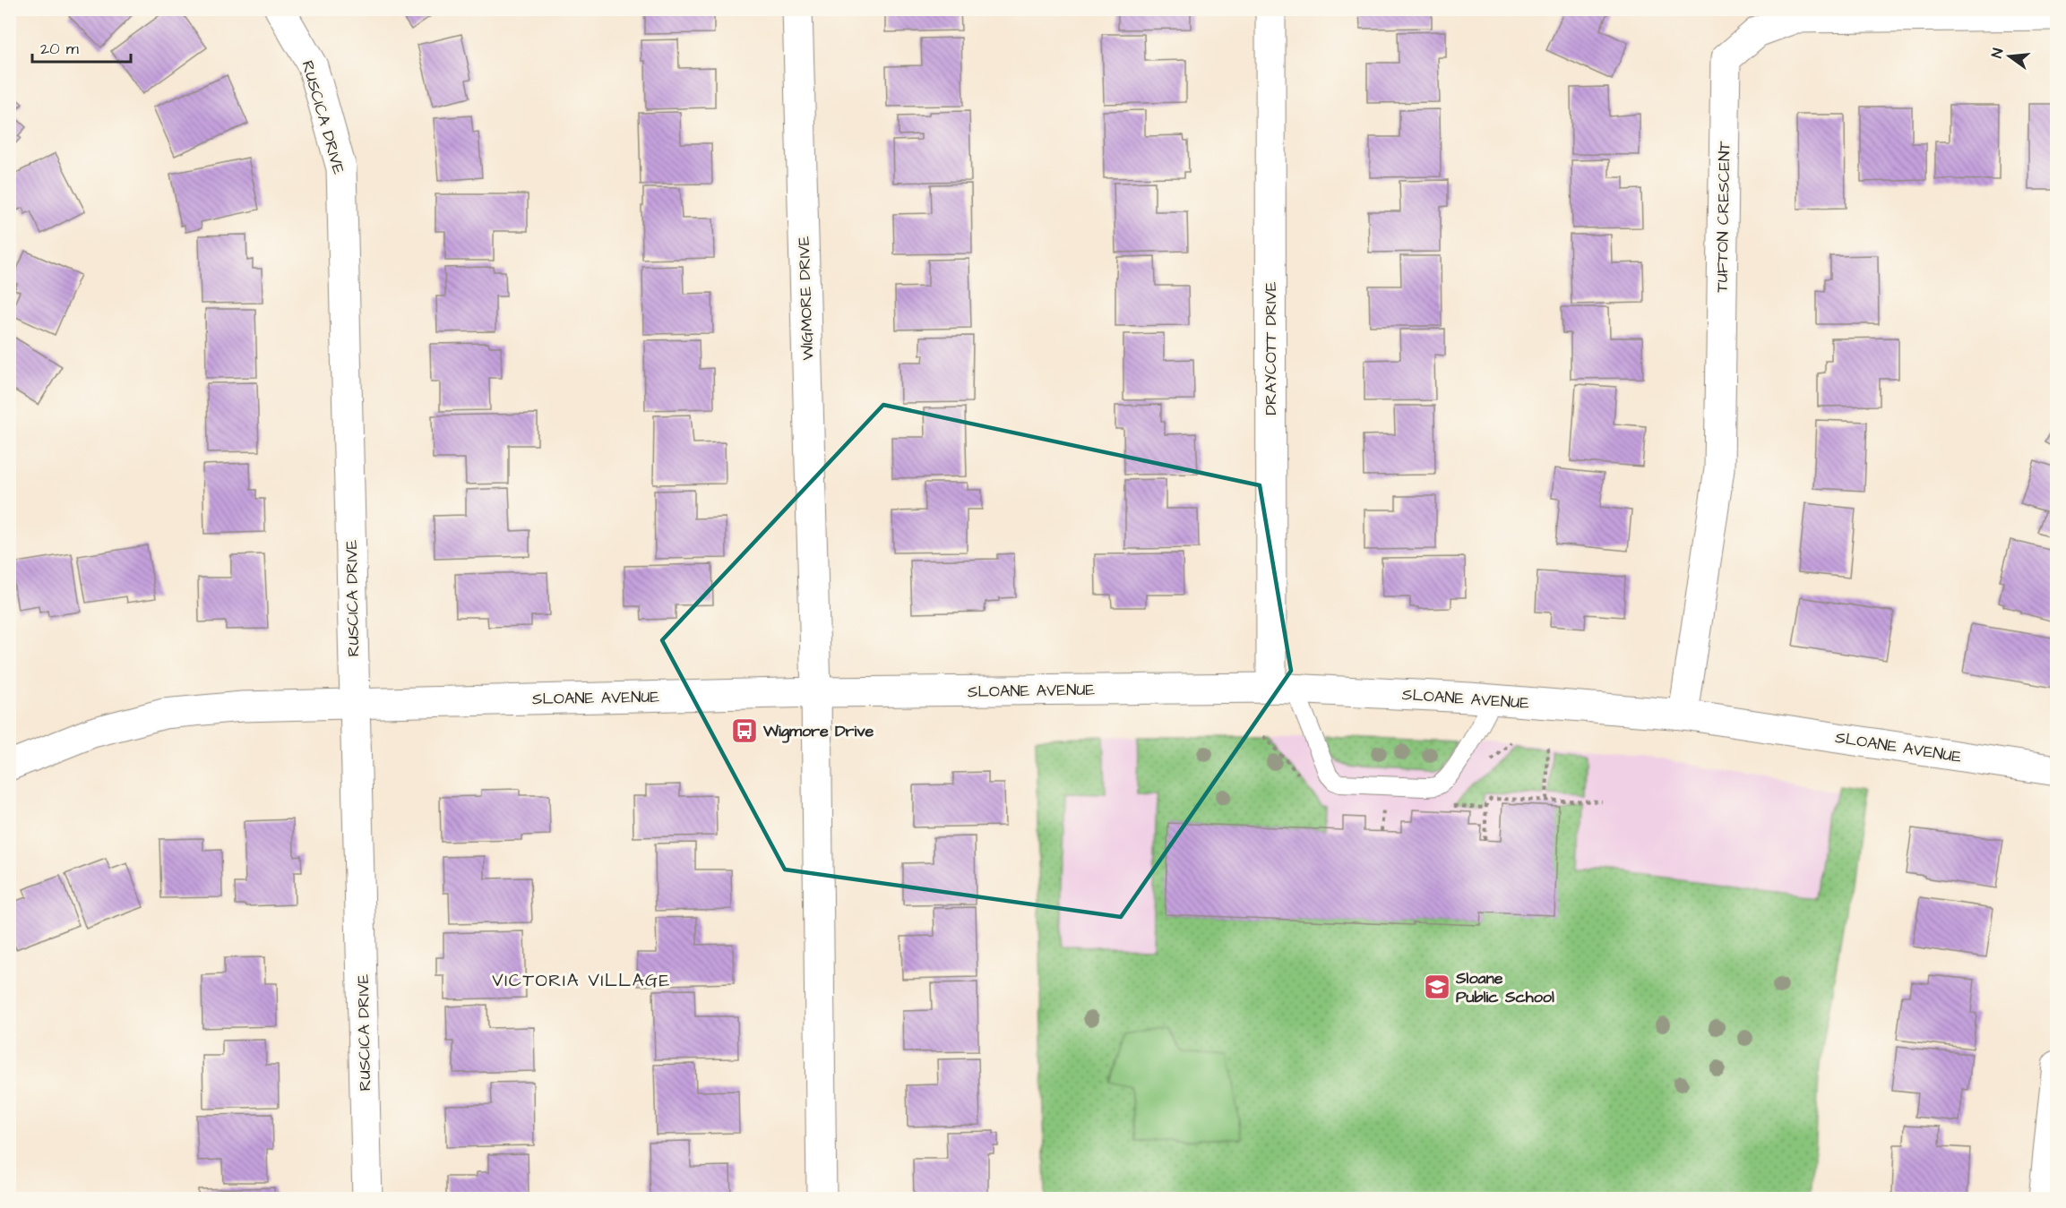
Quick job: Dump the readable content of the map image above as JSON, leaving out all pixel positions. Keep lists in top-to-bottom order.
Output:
{
  "streets": {
    "street": [
      "RUSCICA DRIVE",
      "TUFTON CRESCENT",
      "WIGMORE DRIVE",
      "DRAYCOTT DRIVE",
      "SLOANE AVENUE"
    ]
  },
  "crossings": [
    ["RUSCICA DRIVE", "SLOANE AVENUE"],
    ["TUFTON CRESCENT", "SLOANE AVENUE"],
    ["WIGMORE DRIVE", "SLOANE AVENUE"],
    ["DRAYCOTT DRIVE", "SLOANE AVENUE"]
  ],
  "districts": ["VICTORIA VILLAGE"],
  "places": {
    "bus stop": ["Wigmore Drive"],
    "school or university": ["Sloane Public School"]
  },
  "scale_bar": "20 m",
  "north": "left"
}
